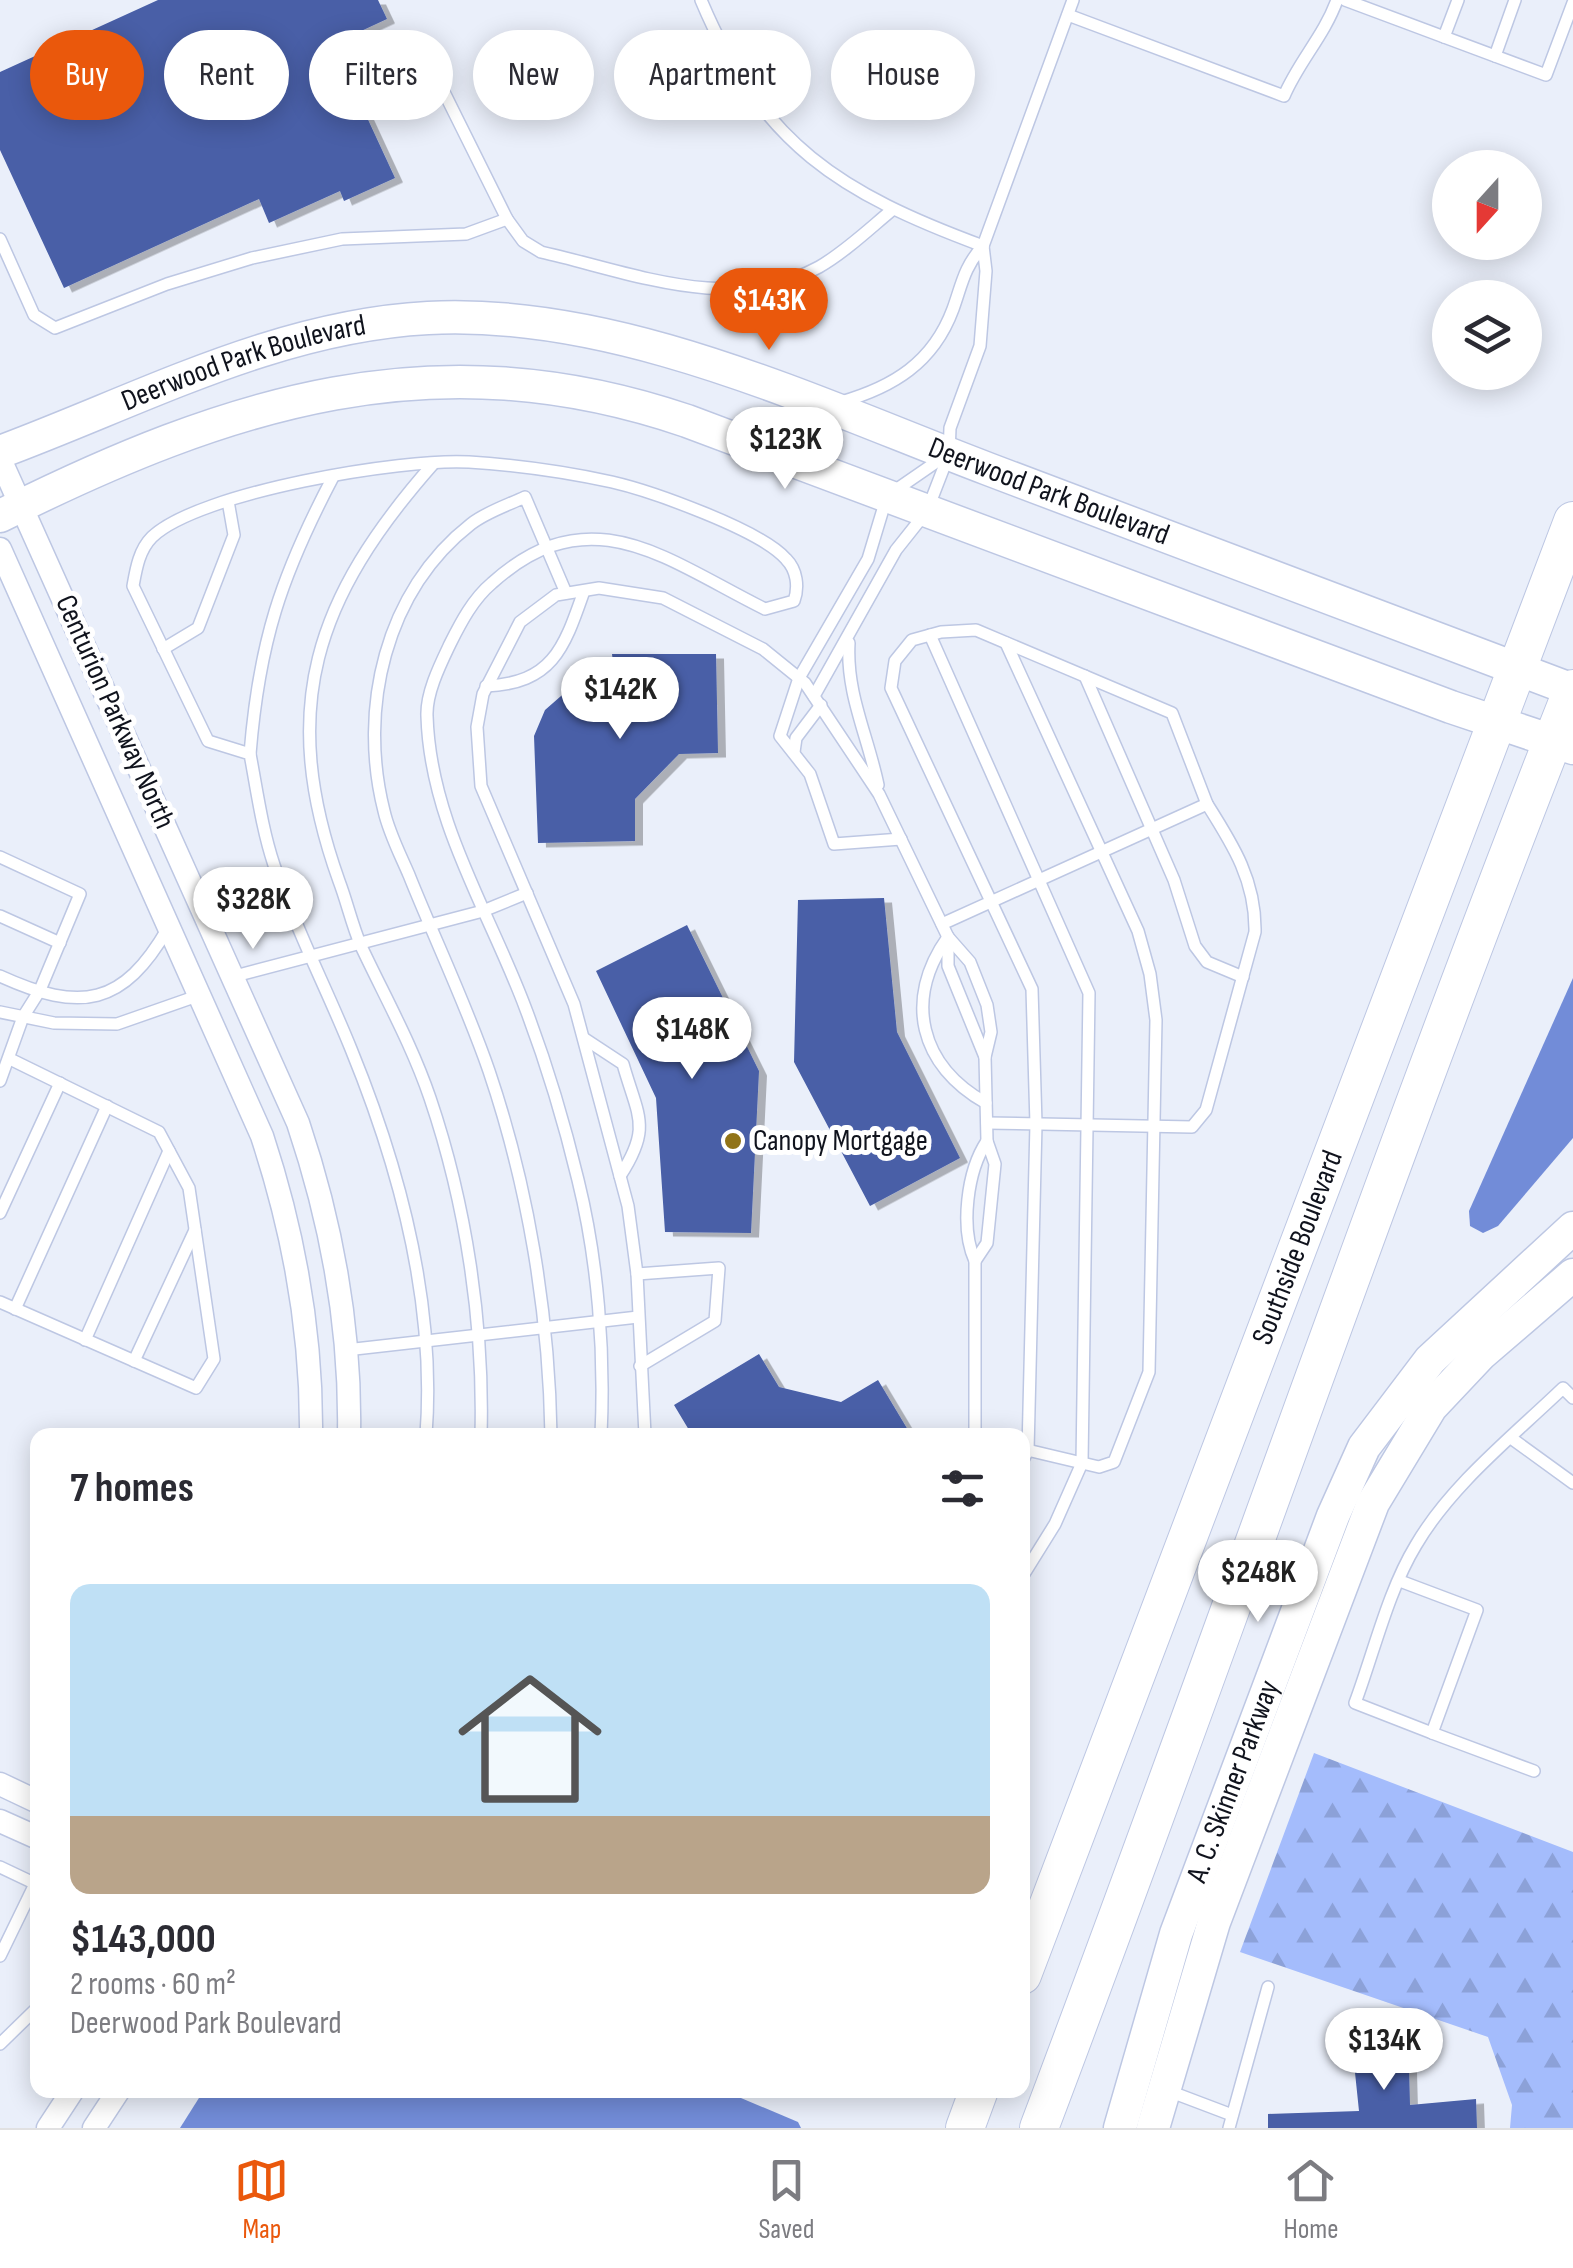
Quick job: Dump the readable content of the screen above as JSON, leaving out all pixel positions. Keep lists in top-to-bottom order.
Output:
{
  "streets": {
    "highway": ["Southside Boulevard"],
    "main road": ["Deerwood Park Boulevard", "A. C. Skinner Parkway"],
    "street": ["Centurion Parkway North"]
  },
  "crossings": [
    ["Deerwood Park Boulevard", "Centurion Parkway North"],
    ["Deerwood Park Boulevard", "Southside Boulevard"]
  ],
  "places": ["Canopy Mortgage"],
  "north": "bottom",
  "page": {
    "chip": [
      "Buy",
      "Rent",
      "Filters",
      "New",
      "Apartment",
      "House"
    ],
    "price": [
      "$143K",
      "$123K",
      "$142K",
      "$328K",
      "$148K",
      "$248K",
      "$134K"
    ],
    "heading": "7 homes",
    "list": [
      {
        "name": "$143,000",
        "note": "2 rooms · 60 m² · Deerwood Park Boulevard"
      }
    ],
    "tabs": ["Map", "Saved", "Home"]
  }
}
